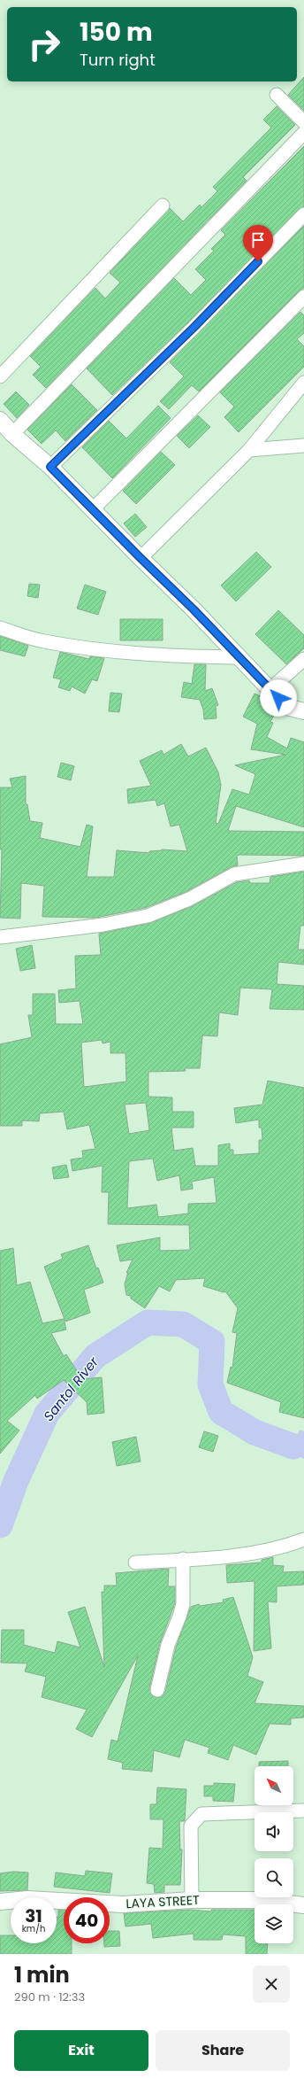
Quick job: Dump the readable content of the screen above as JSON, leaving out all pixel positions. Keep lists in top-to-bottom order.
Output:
{
  "streets": {
    "street": ["LAYA STREET"]
  },
  "water": ["Santol River"],
  "north": "top left",
  "page": {
    "turn": ["150 m", "Turn right"],
    "speed": "31 km/h",
    "limit": "40",
    "heading": ["1 min", "290 m · 12:33"],
    "buttons": ["Exit", "Share"]
  }
}
